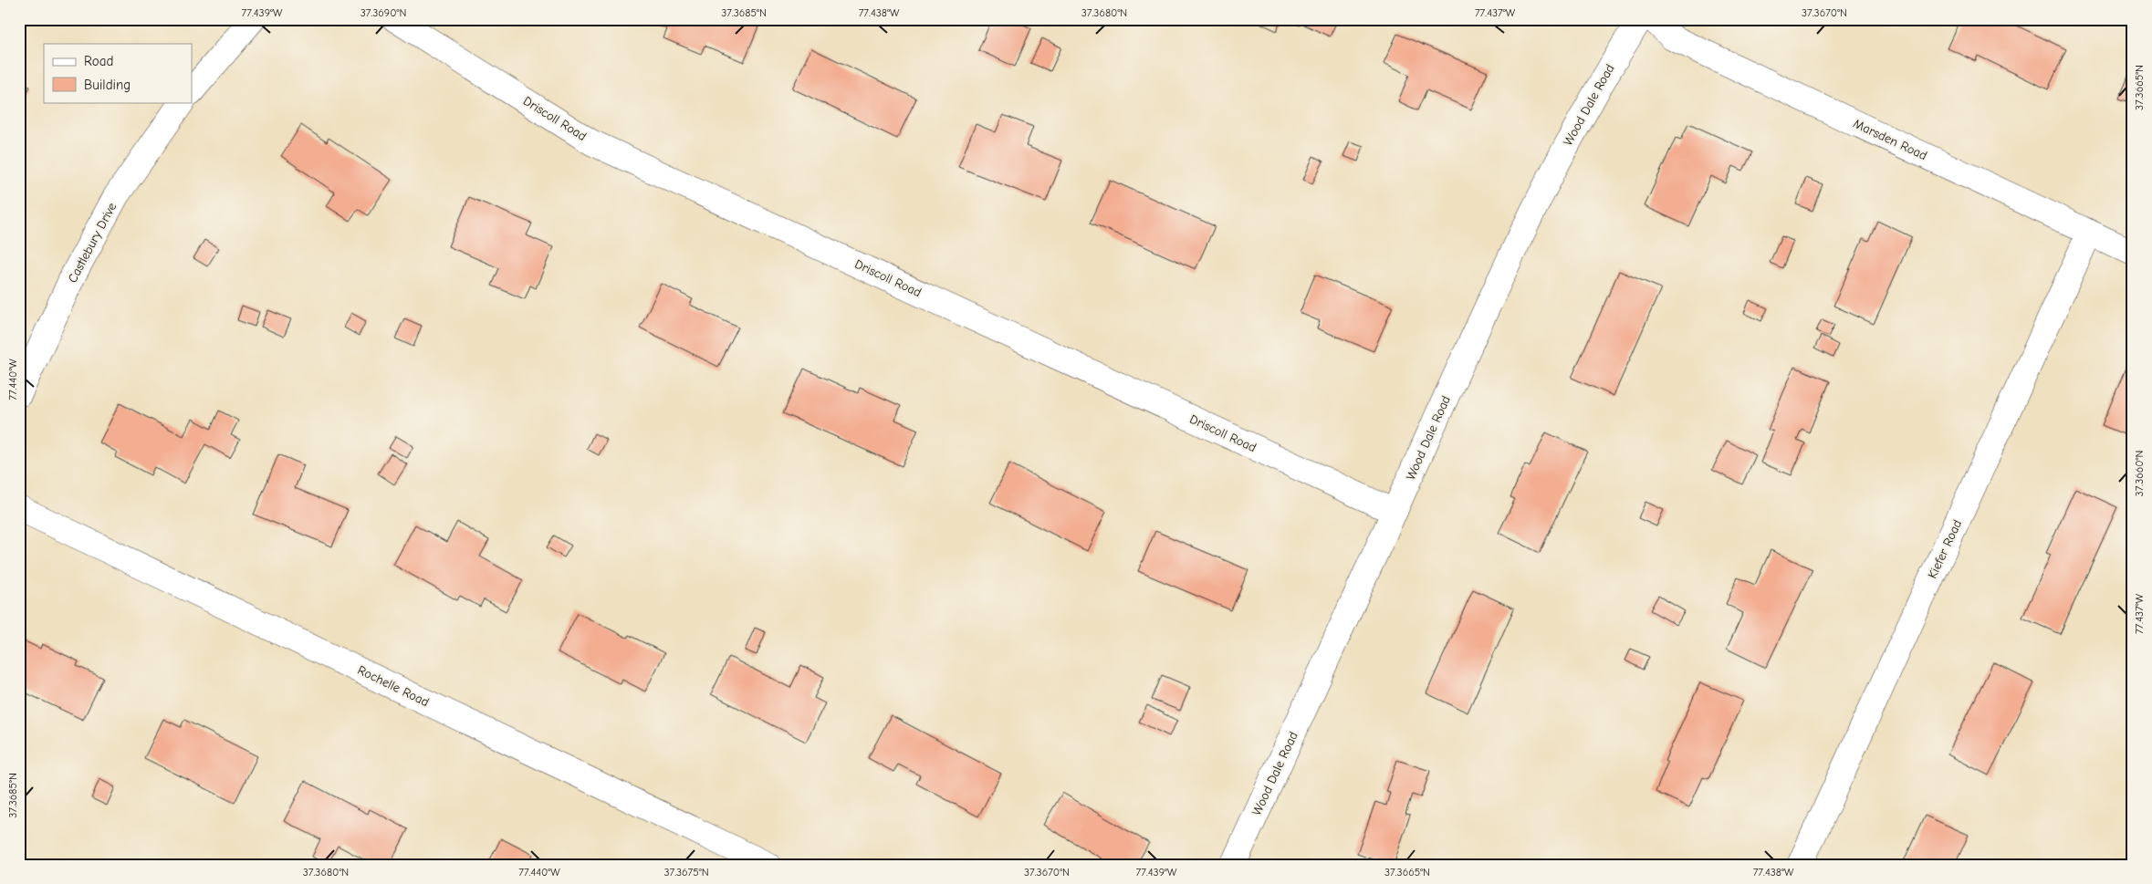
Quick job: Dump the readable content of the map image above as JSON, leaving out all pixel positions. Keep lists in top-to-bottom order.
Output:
{
  "streets": {
    "street": [
      "Wood Dale Road",
      "Driscoll Road",
      "Marsden Road",
      "Castlebury Drive",
      "Kiefer Road",
      "Rochelle Road"
    ]
  },
  "crossings": [
    ["Wood Dale Road", "Driscoll Road"],
    ["Marsden Road", "Kiefer Road"]
  ],
  "legend": ["Road", "Building"],
  "coordinates": [
    "77.439°W",
    "37.3690°N",
    "37.3685°N",
    "77.438°W",
    "37.3680°N",
    "77.437°W",
    "37.3670°N",
    "37.3665°N",
    "77.440°W",
    "37.3660°N",
    "37.3675°N"
  ]
}
